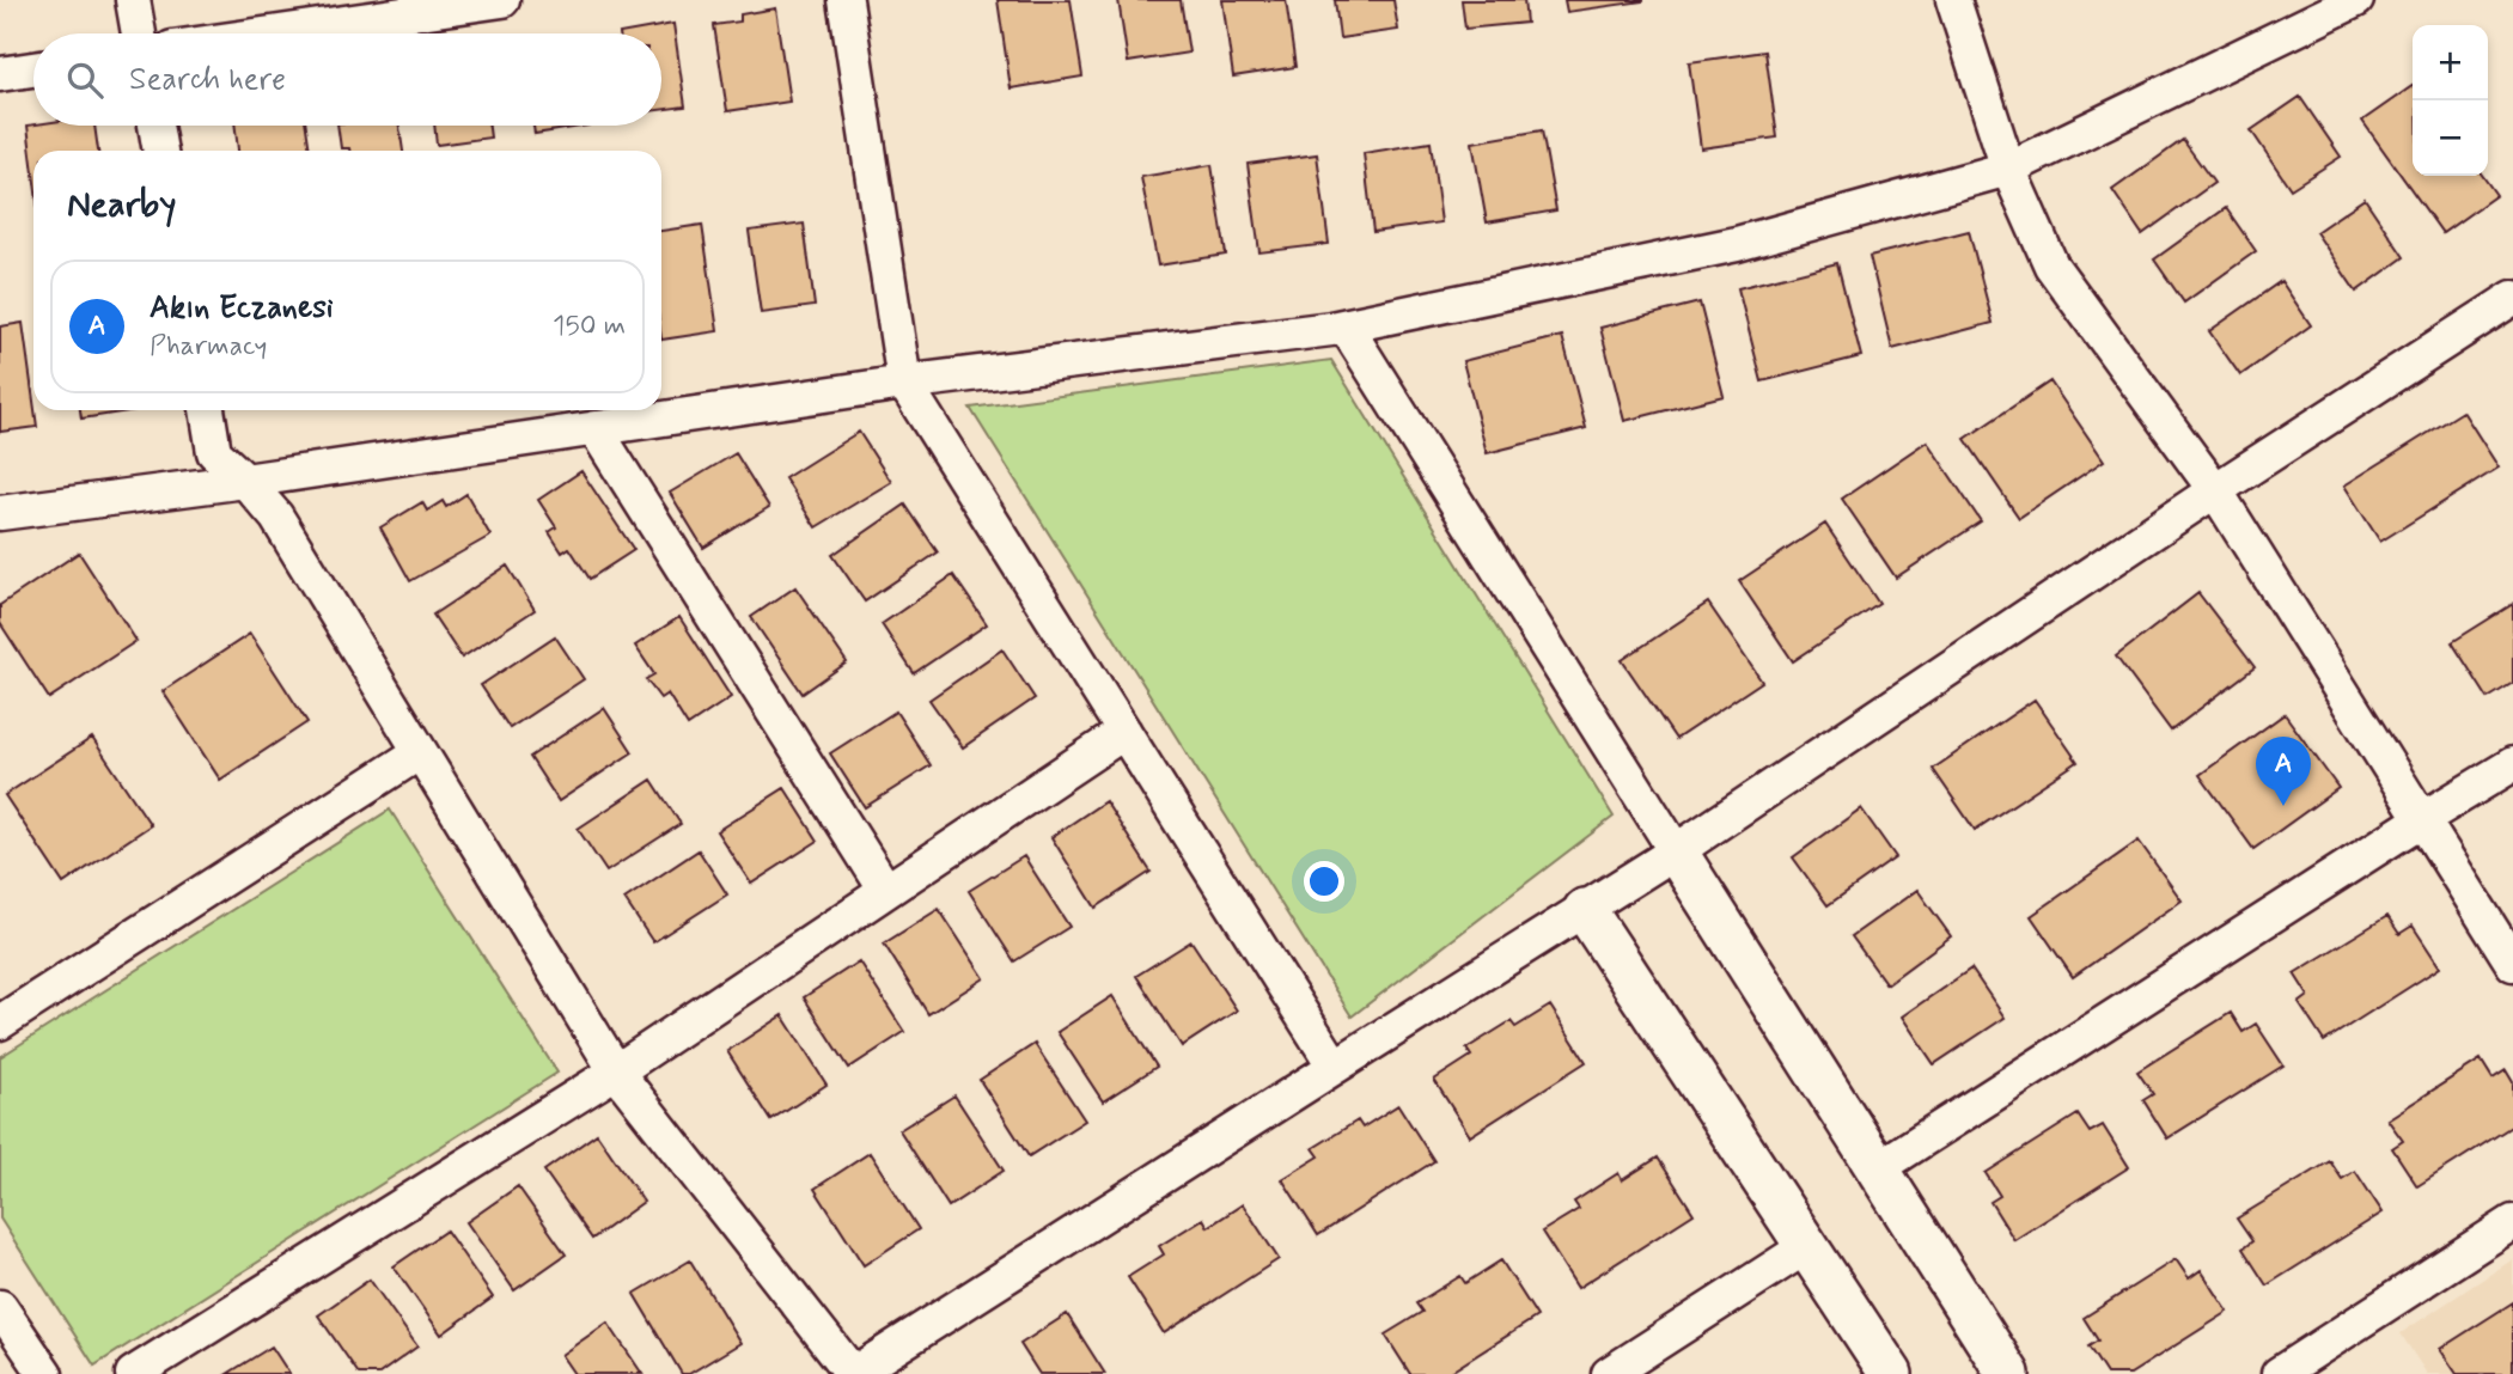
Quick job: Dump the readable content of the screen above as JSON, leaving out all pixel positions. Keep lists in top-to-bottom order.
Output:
{
  "page": {
    "map_buttons": ["+", "−"],
    "search": "Search here",
    "heading": "Nearby",
    "list": [
      {
        "mark": "A",
        "name": "Akın Eczanesi",
        "note": "Pharmacy",
        "value": "150 m"
      }
    ],
    "pins": "A"
  }
}
